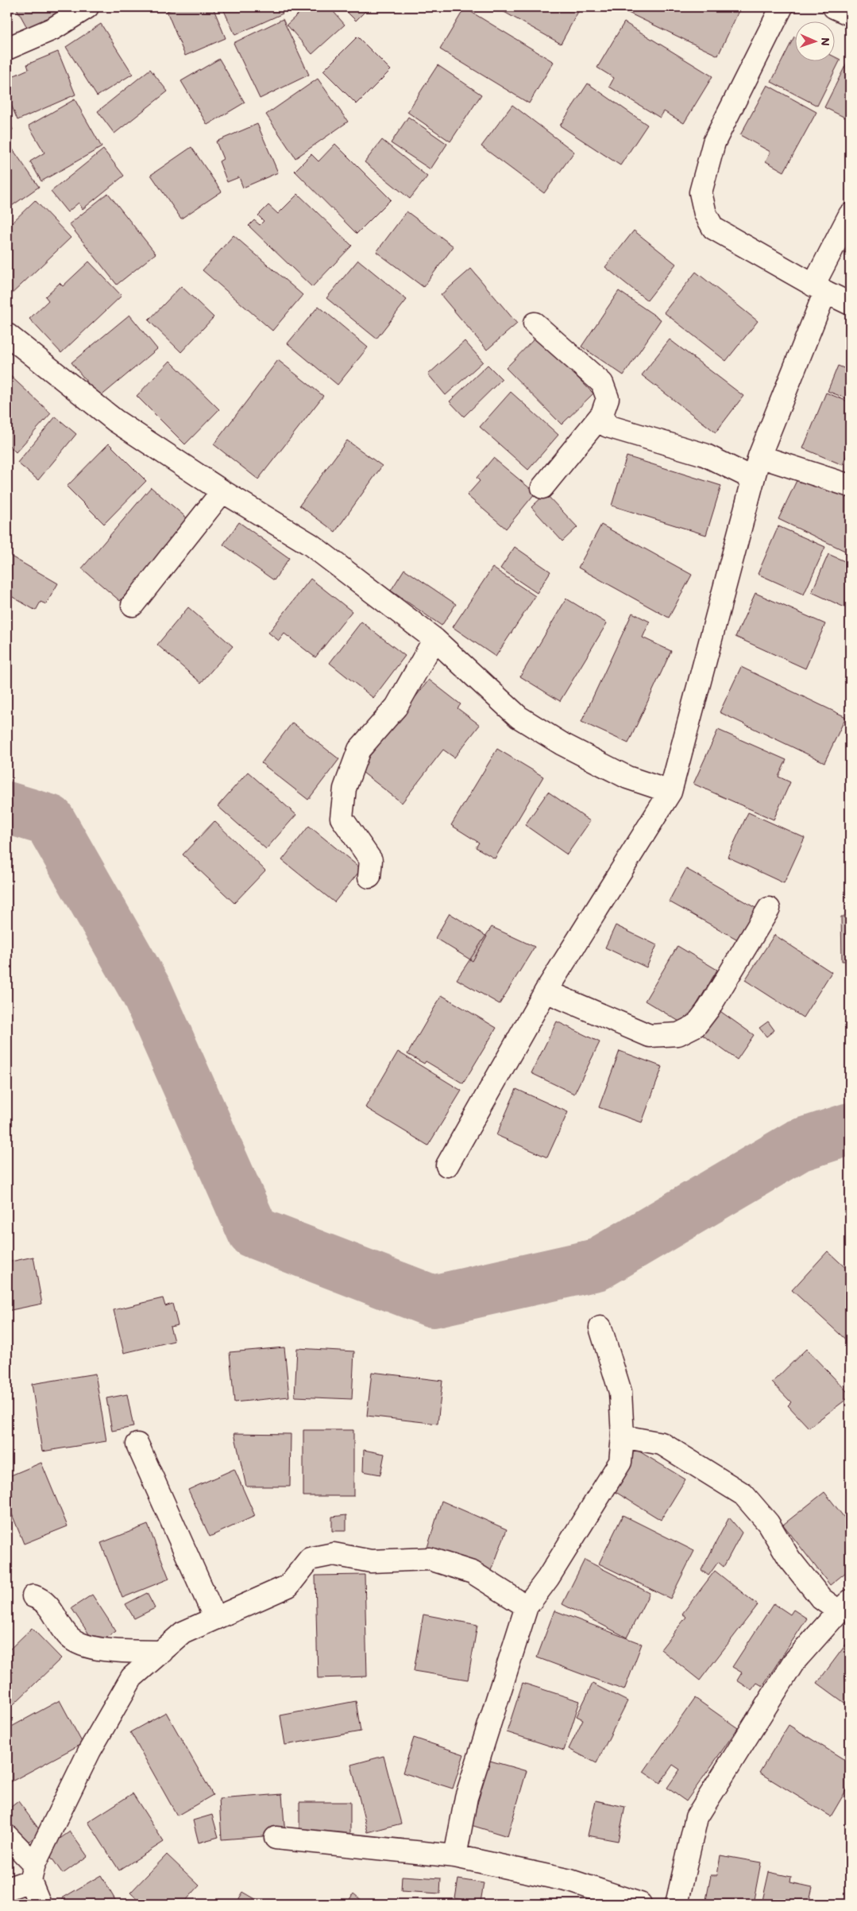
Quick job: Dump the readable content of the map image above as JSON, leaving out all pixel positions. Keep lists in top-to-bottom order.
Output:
{
  "north": "right"
}
